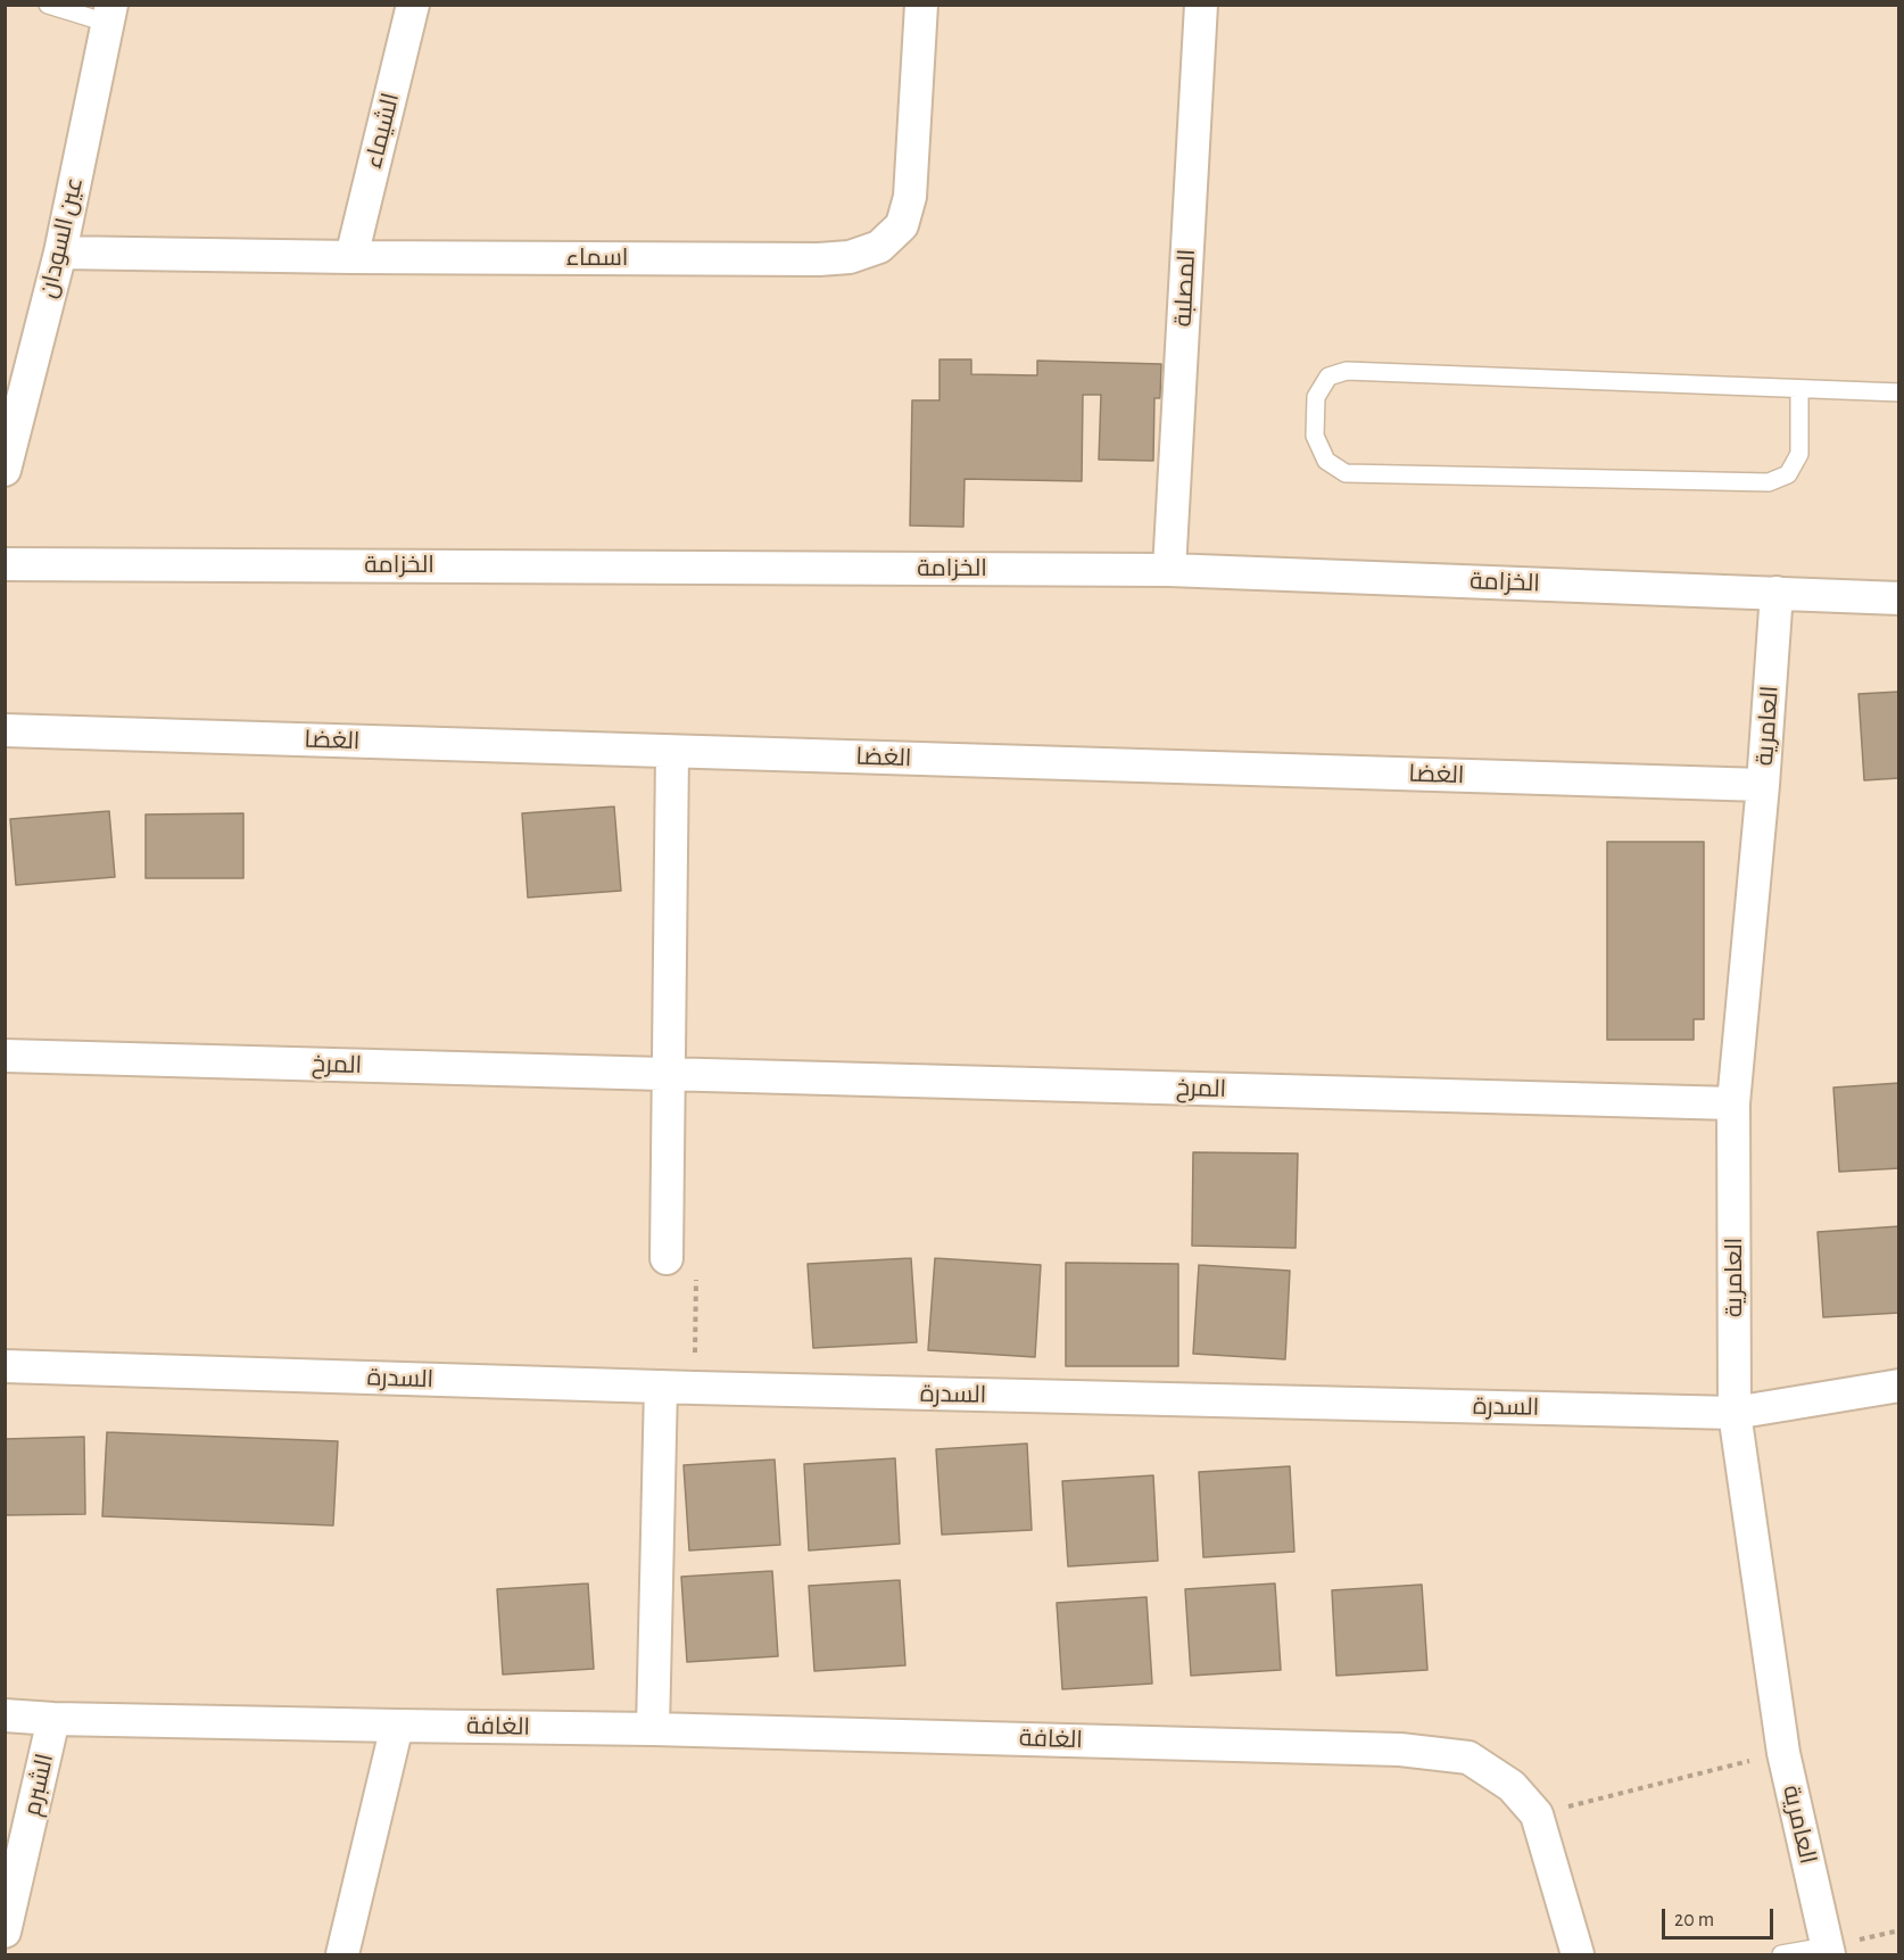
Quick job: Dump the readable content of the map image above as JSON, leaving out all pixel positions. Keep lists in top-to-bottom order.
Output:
{
  "streets": {
    "street": [
      "الشيماء",
      "عين السودان",
      "اسماء",
      "المصلبة",
      "الخزامة",
      "العامرية",
      "الغضا",
      "المرخ",
      "السدرة",
      "الغافة",
      "الشبرم"
    ]
  },
  "crossings": [
    ["الشيماء", "اسماء"],
    ["عين السودان", "اسماء"],
    ["المصلبة", "الخزامة"],
    ["الخزامة", "العامرية"],
    ["العامرية", "الغضا"],
    ["العامرية", "المرخ"],
    ["العامرية", "السدرة"],
    ["الغافة", "الشبرم"]
  ],
  "scale_bar": "20 m"
}
